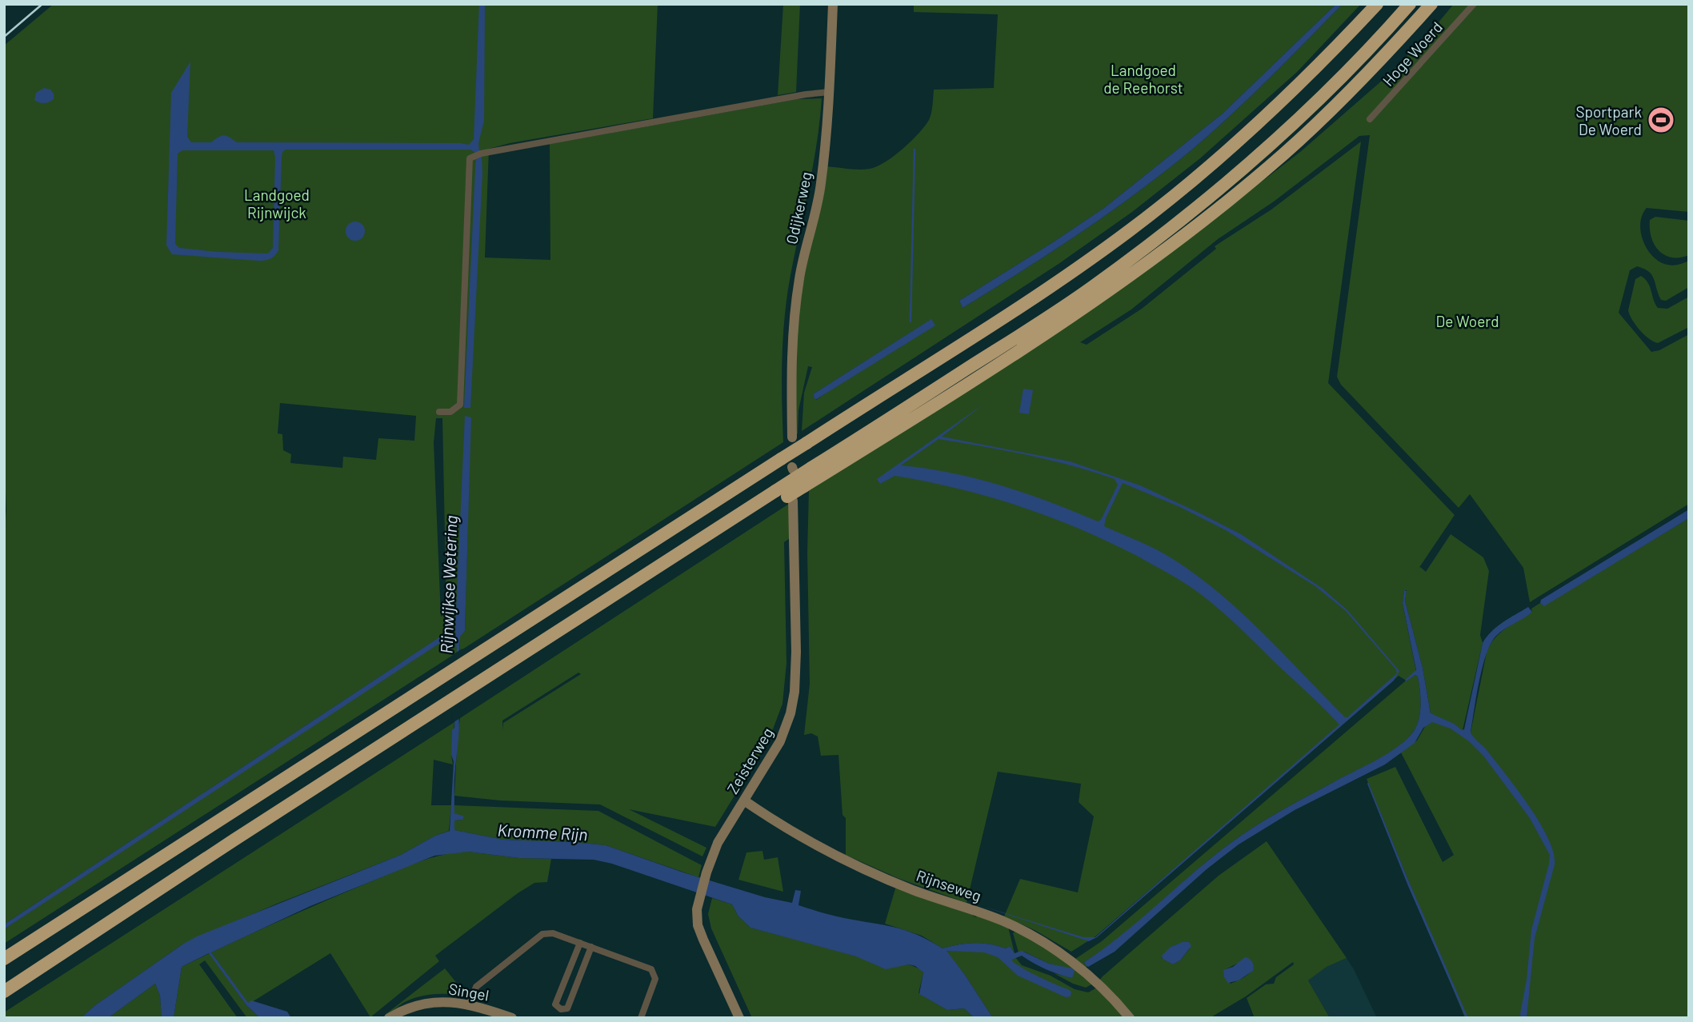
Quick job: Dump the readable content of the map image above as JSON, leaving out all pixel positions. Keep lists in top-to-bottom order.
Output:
{
  "streets": {
    "street": [
      "Hoge Woerd",
      "Odijkerweg",
      "Zeisterweg",
      "Rijnseweg",
      "Singel"
    ]
  },
  "crossings": [
    ["Zeisterweg", "Rijnseweg"]
  ],
  "water": ["Rijnwijkse Wetering", "Kromme Rijn"],
  "parks": ["Landgoed de Reehorst", "Landgoed Rijnwijck", "De Woerd"],
  "places": {
    "sports": ["Sportpark De Woerd"]
  }
}
